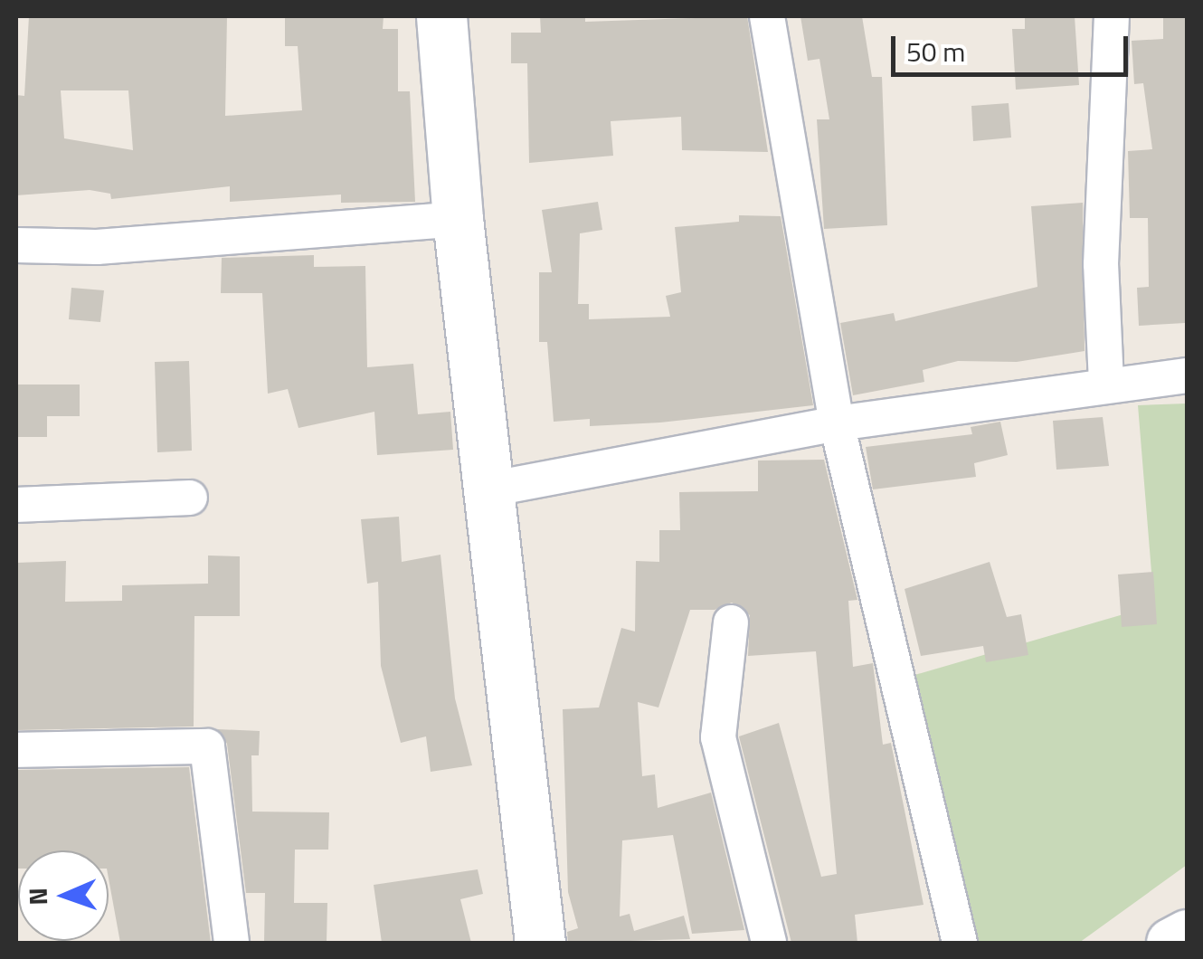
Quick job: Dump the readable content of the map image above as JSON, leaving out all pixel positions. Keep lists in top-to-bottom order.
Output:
{
  "scale_bar": "50 m",
  "north": "left"
}
